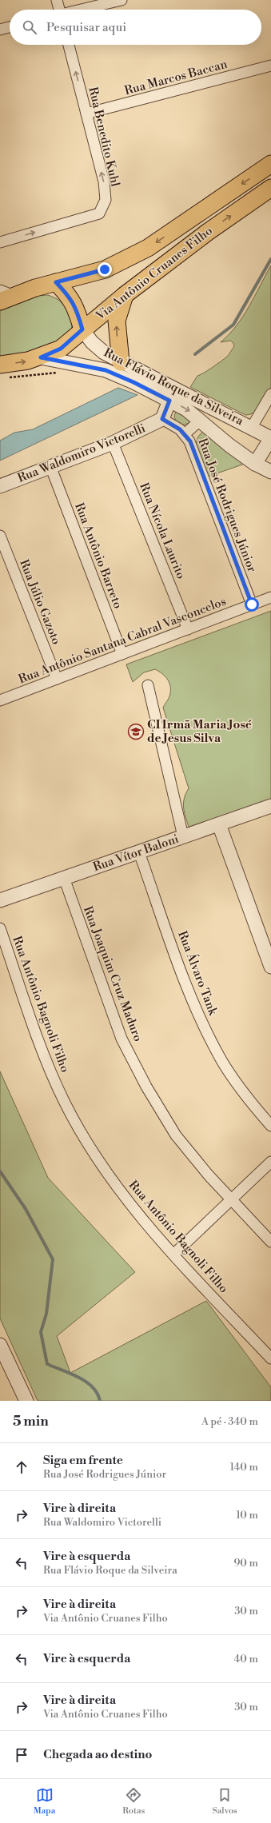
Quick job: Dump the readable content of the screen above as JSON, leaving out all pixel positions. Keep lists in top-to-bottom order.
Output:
{
  "streets": {
    "main road": ["Via Antônio Cruanes Filho"],
    "street": [
      "Rua Marcos Baccan",
      "Rua Benedito Kuhl",
      "Rua Flávio Roque da Silveira",
      "Rua Waldomiro Victorelli",
      "Rua José Rodrigues Júnior",
      "Rua Nícola Laurito",
      "Rua Antônio Barreto",
      "Rua Júlio Gazoto",
      "Rua Antônio Santana Cabral Vasconcelos",
      "Rua Vítor Baloni",
      "Rua Álvaro Tank",
      "Rua Joaquim Cruz Maduro",
      "Rua Antônio Bagnoli Filho"
    ]
  },
  "crossings": [
    ["Rua Marcos Baccan", "Rua Benedito Kuhl"],
    ["Via Antônio Cruanes Filho", "Rua Flávio Roque da Silveira"],
    ["Rua Flávio Roque da Silveira", "Rua José Rodrigues Júnior"],
    ["Rua Waldomiro Victorelli", "Rua José Rodrigues Júnior"],
    ["Rua Waldomiro Victorelli", "Rua Nícola Laurito"],
    ["Rua Waldomiro Victorelli", "Rua Antônio Barreto"],
    ["Rua José Rodrigues Júnior", "Rua Antônio Santana Cabral Vasconcelos"],
    ["Rua Nícola Laurito", "Rua Antônio Santana Cabral Vasconcelos"],
    ["Rua Antônio Barreto", "Rua Antônio Santana Cabral Vasconcelos"],
    ["Rua Júlio Gazoto", "Rua Antônio Santana Cabral Vasconcelos"],
    ["Rua Vítor Baloni", "Rua Álvaro Tank"],
    ["Rua Vítor Baloni", "Rua Joaquim Cruz Maduro"]
  ],
  "places": {
    "school or university": ["CI Irmã Maria José de Jesus Silva"]
  },
  "page": {
    "search": "Pesquisar aqui",
    "heading": ["5 min", "A pé · 340 m"],
    "list": [
      ["Siga em frente", "Rua José Rodrigues Júnior", "140 m"],
      ["Vire à direita", "Rua Waldomiro Victorelli", "10 m"],
      ["Vire à esquerda", "Rua Flávio Roque da Silveira", "90 m"],
      ["Vire à direita", "Via Antônio Cruanes Filho", "30 m"],
      ["Vire à esquerda", "40 m"],
      ["Vire à direita", "Via Antônio Cruanes Filho", "30 m"],
      "Chegada ao destino"
    ],
    "nav": ["Mapa", "Rotas", "Salvos"]
  }
}
